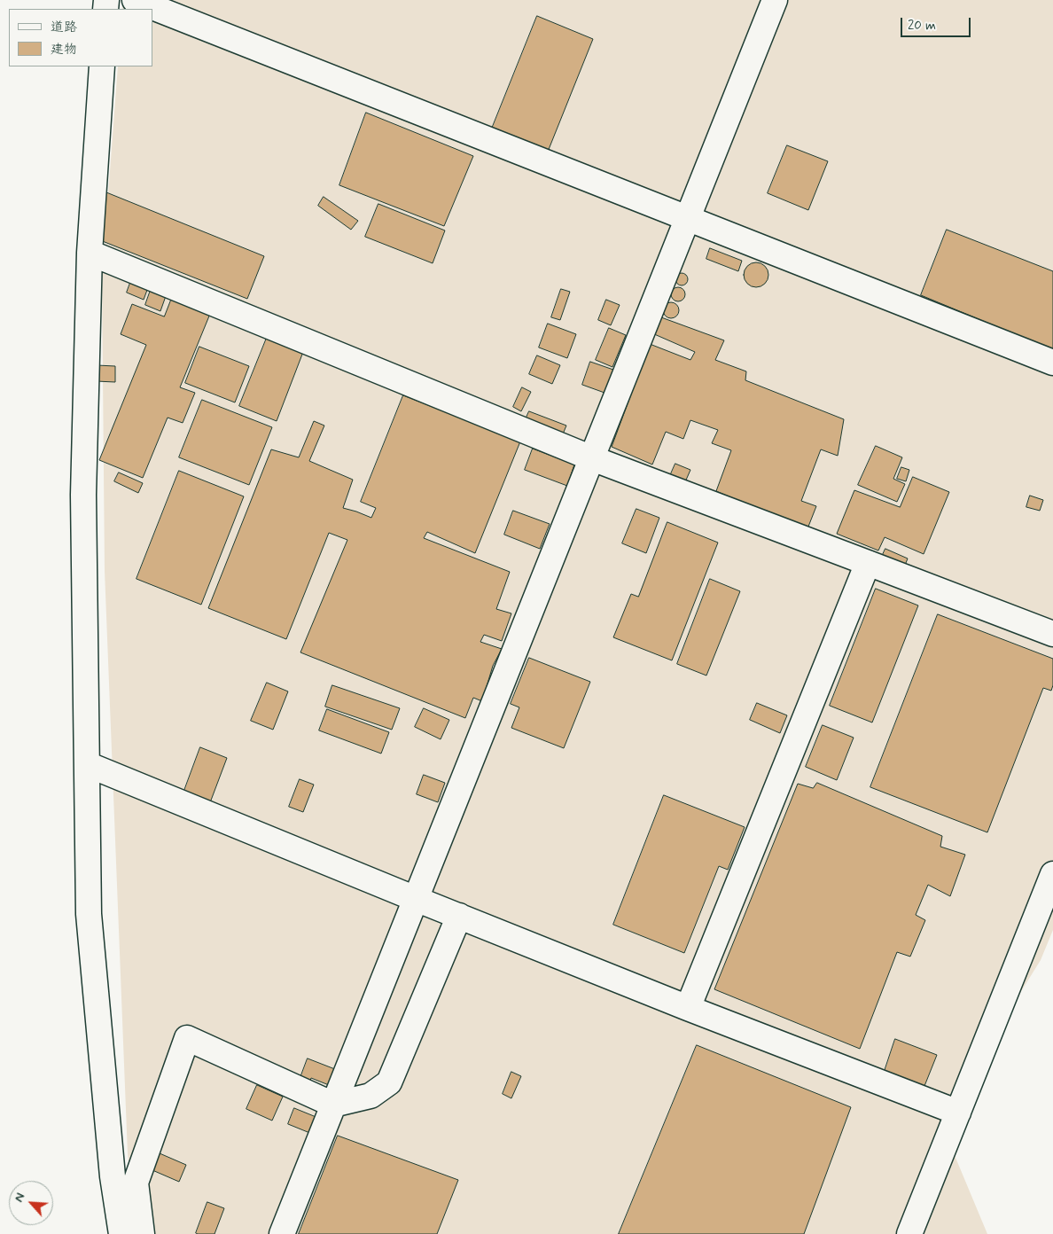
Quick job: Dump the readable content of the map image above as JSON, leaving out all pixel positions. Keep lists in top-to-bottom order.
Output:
{
  "legend": ["道路", "建物"],
  "scale_bar": "20 m",
  "north": "top left"
}
